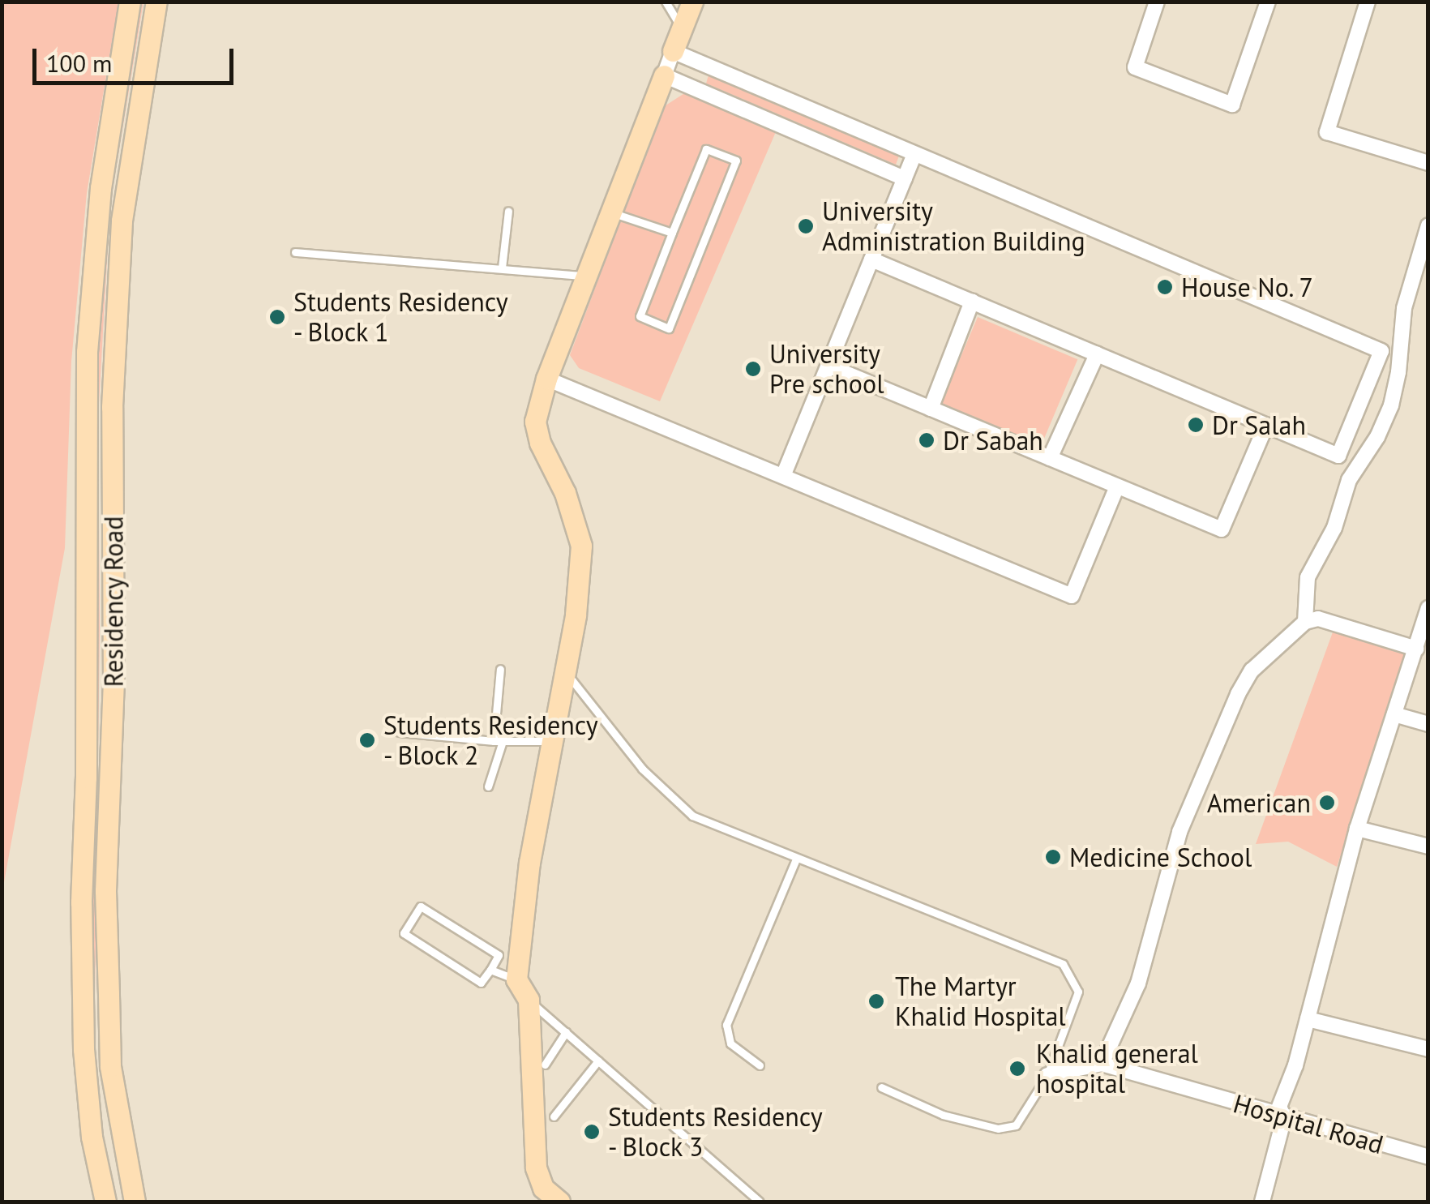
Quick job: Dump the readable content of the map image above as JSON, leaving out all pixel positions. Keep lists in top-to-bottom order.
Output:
{
  "streets": {
    "street": ["Residency Road", "Hospital Road"]
  },
  "places": [
    "University Administration Building",
    "House No. 7",
    "Students Residency - Block 1",
    "University Pre school",
    "Dr Salah",
    "Dr Sabah",
    "Students Residency - Block 2",
    "American",
    "Medicine School",
    "The Martyr Khalid Hospital",
    "Khalid general hospital",
    "Students Residency - Block 3"
  ],
  "scale_bar": "100 m"
}
